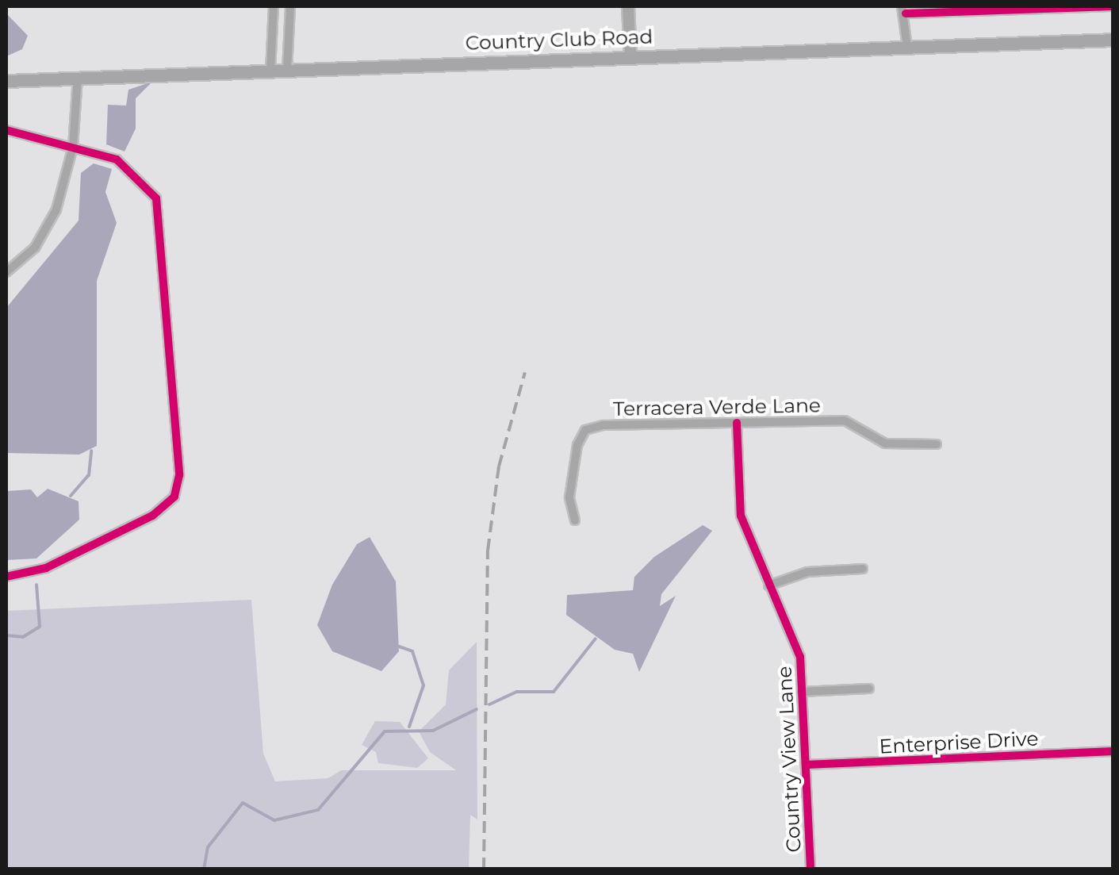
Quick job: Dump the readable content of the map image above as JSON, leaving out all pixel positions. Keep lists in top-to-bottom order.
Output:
{
  "streets": {
    "main road": ["Country Club Road"],
    "street": ["Terracera Verde Lane", "Enterprise Drive", "Country View Lane"]
  },
  "crossings": [
    ["Terracera Verde Lane", "Country View Lane"],
    ["Enterprise Drive", "Country View Lane"]
  ]
}
